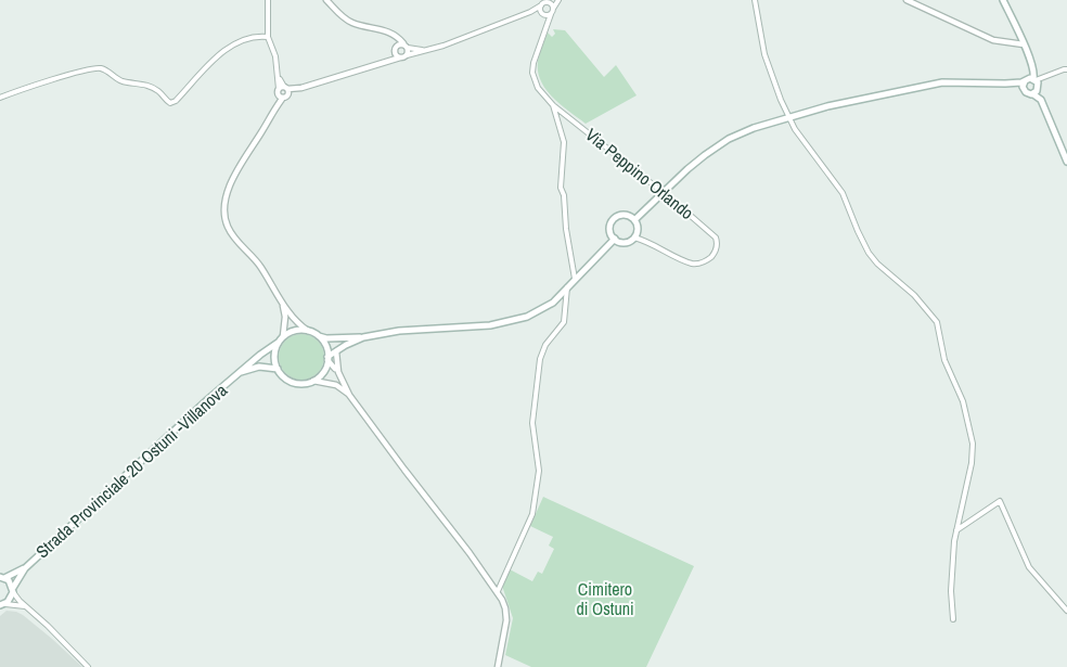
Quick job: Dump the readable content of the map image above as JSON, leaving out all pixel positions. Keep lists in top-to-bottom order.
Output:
{
  "streets": {
    "main road": ["Strada Provinciale 20 Ostuni -Villanova"],
    "street": ["Via Peppino Orlando"]
  },
  "parks": ["Cimitero di Ostuni"]
}
